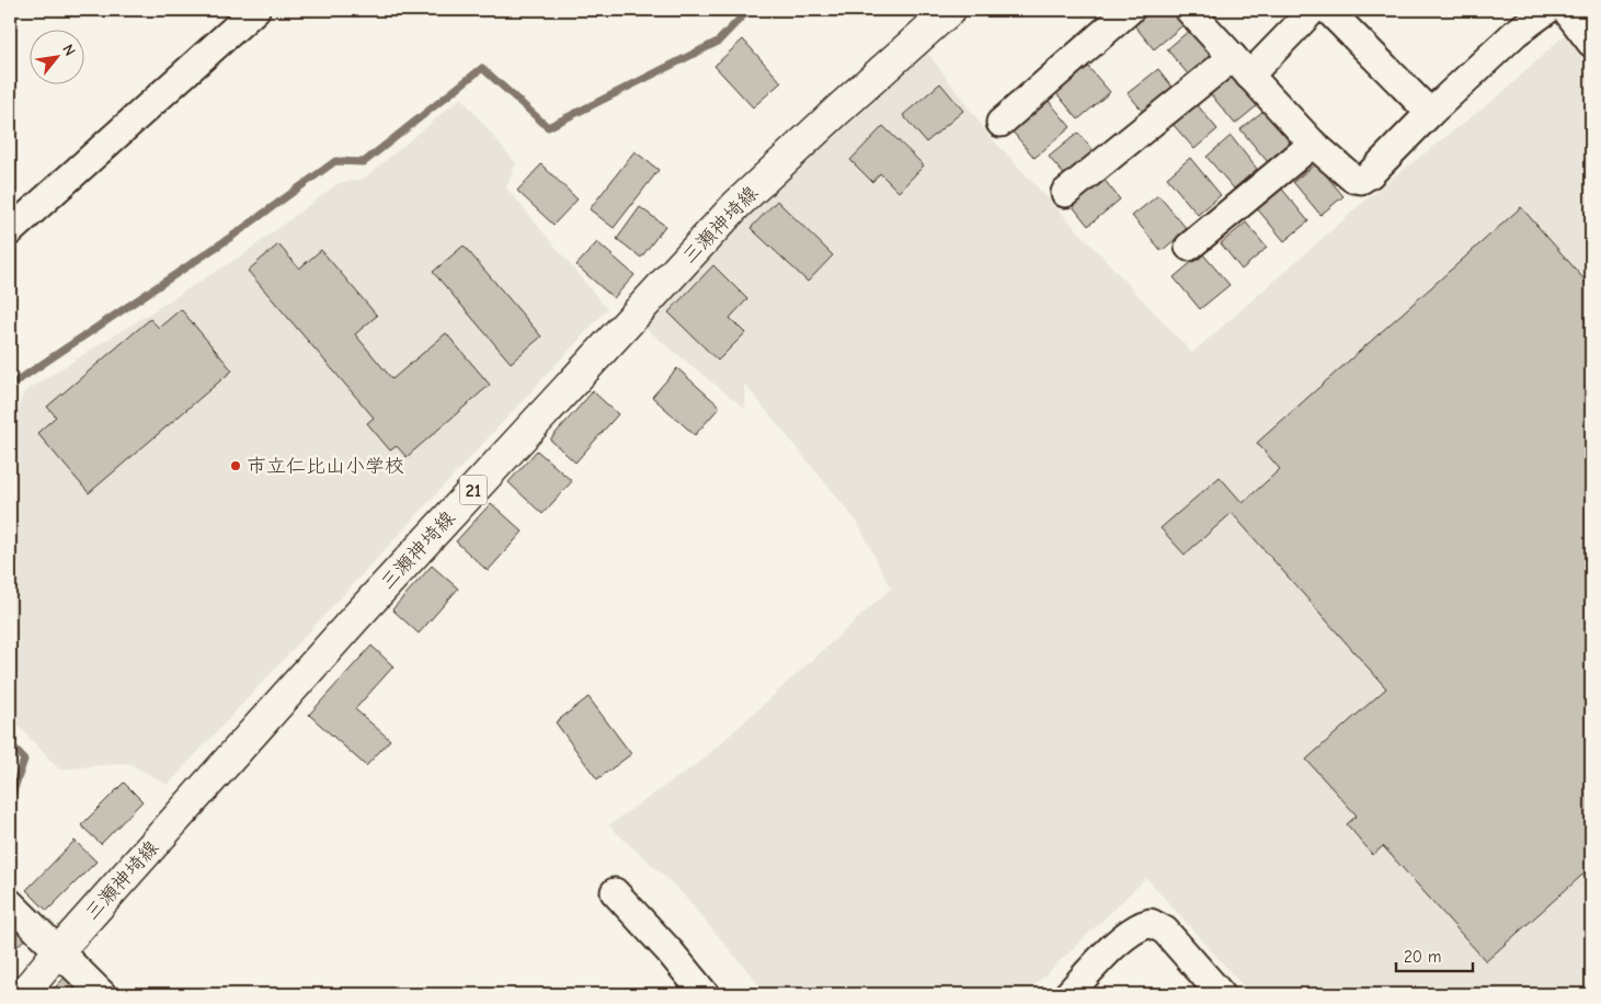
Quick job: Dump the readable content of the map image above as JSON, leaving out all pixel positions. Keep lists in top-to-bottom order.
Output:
{
  "streets": {
    "main road": ["三瀬神埼線", "21"]
  },
  "places": ["市立仁比山小学校"],
  "scale_bar": "20 m",
  "north": "top right"
}
